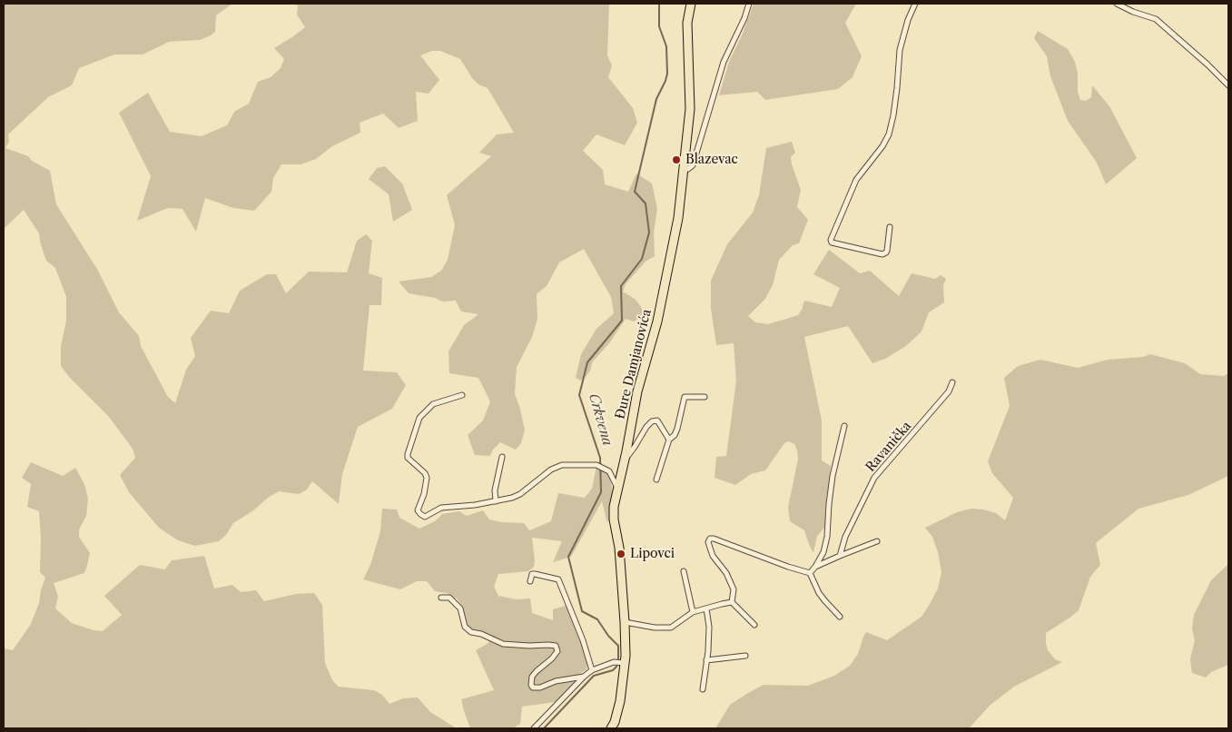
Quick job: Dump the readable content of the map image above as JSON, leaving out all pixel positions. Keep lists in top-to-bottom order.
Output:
{
  "streets": {
    "main road": ["Đure Damjanovića"],
    "street": ["Ravanička"]
  },
  "water": ["Crkvena"],
  "places": ["Blazevac", "Lipovci"]
}
